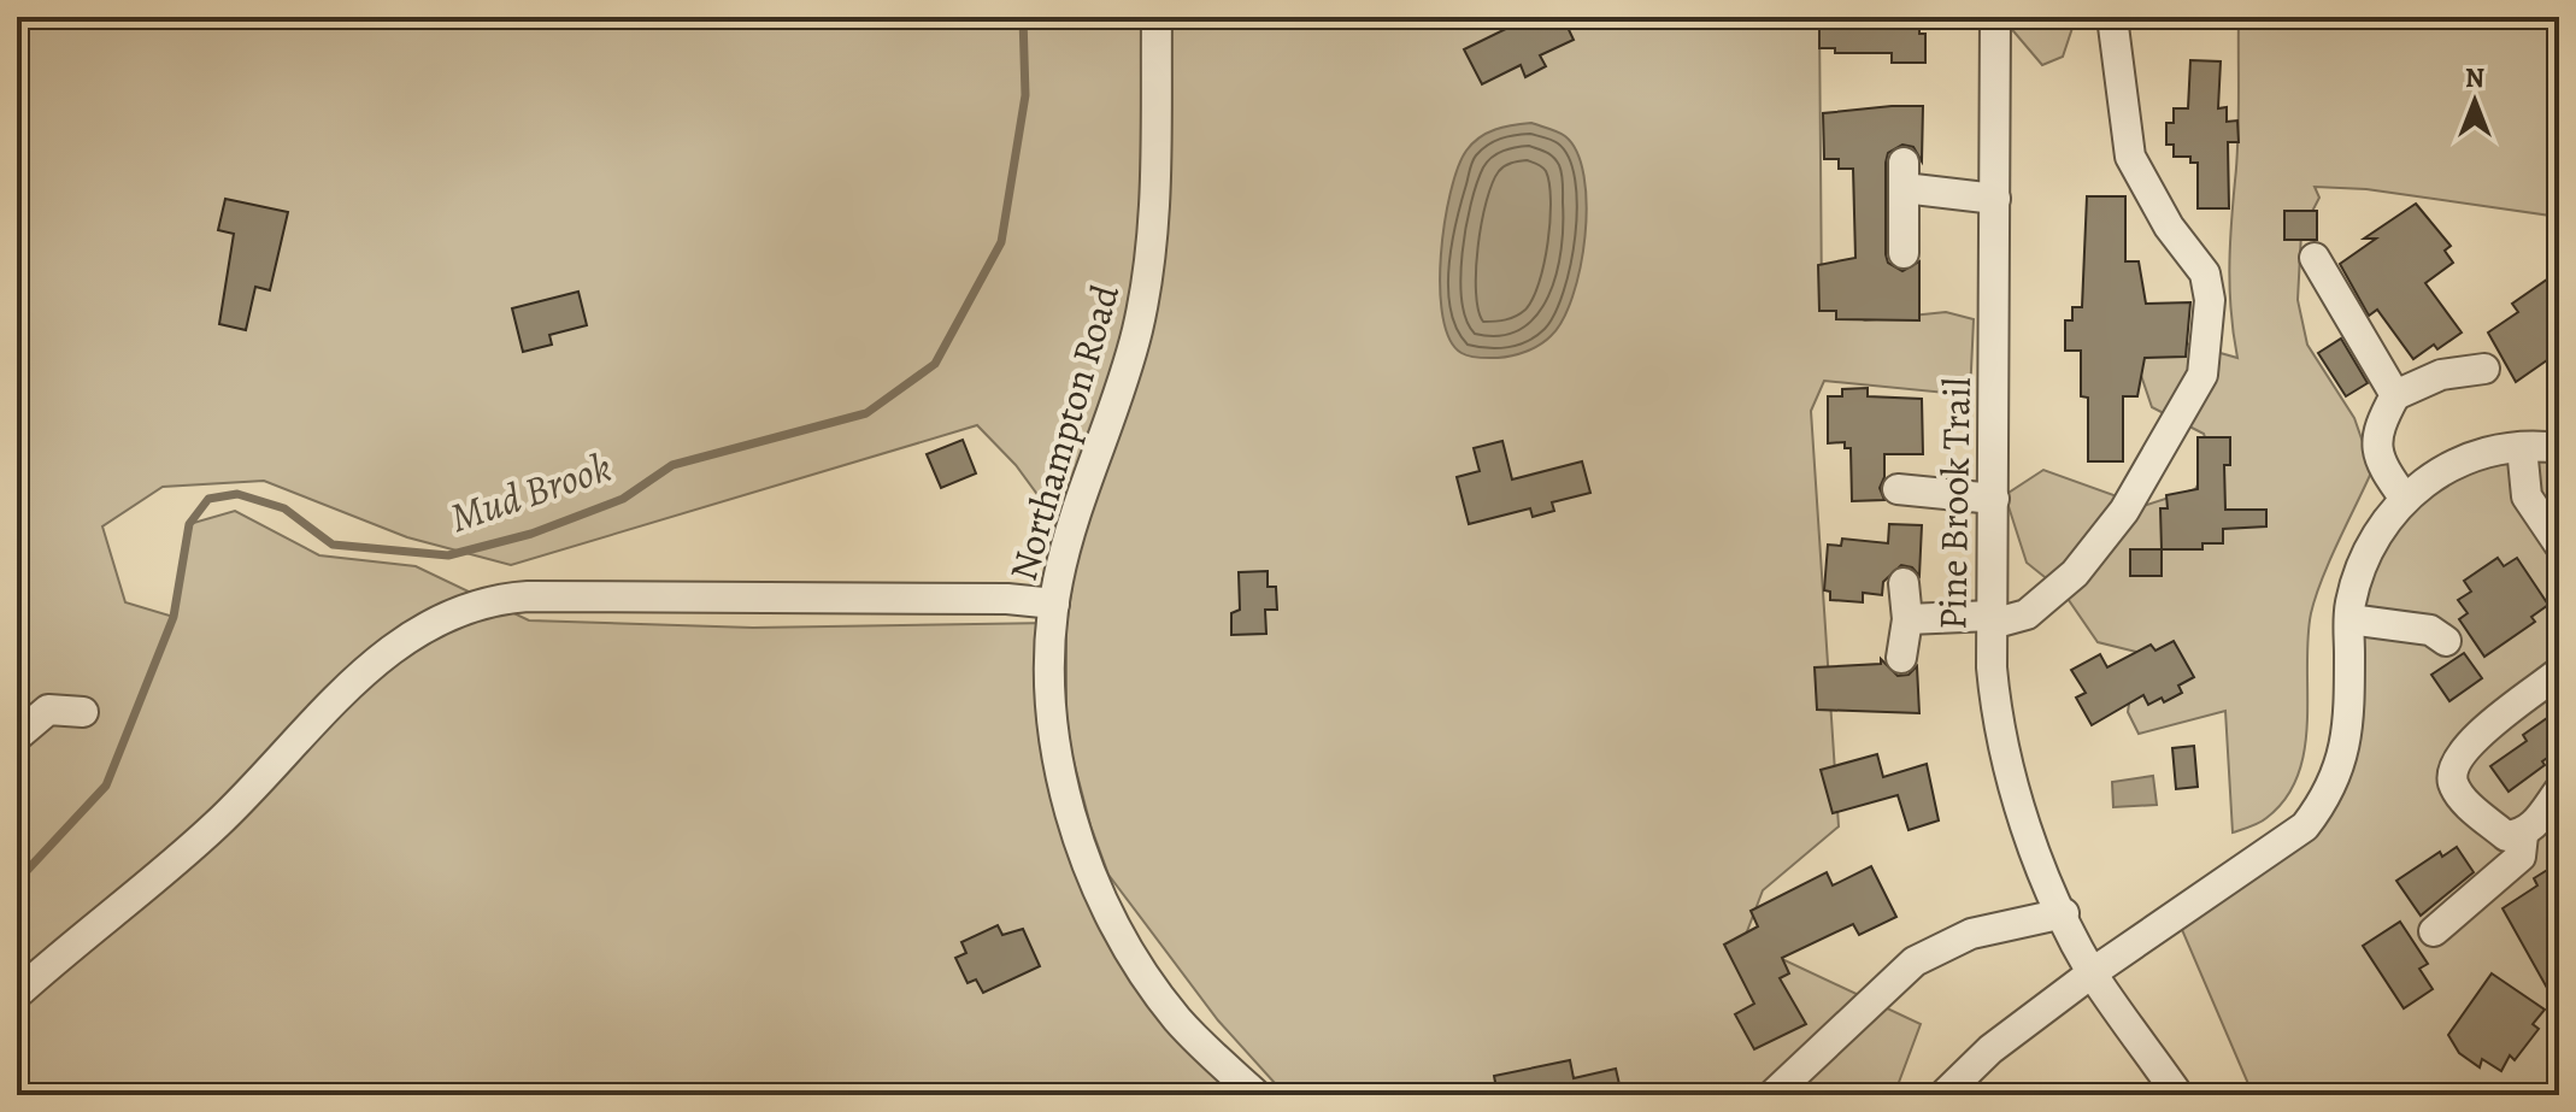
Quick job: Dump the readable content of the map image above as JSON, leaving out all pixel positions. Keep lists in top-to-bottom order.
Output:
{
  "streets": {
    "street": ["Northampton Road", "Pine Brook Trail"]
  },
  "water": ["Mud Brook"],
  "north": "top"
}
